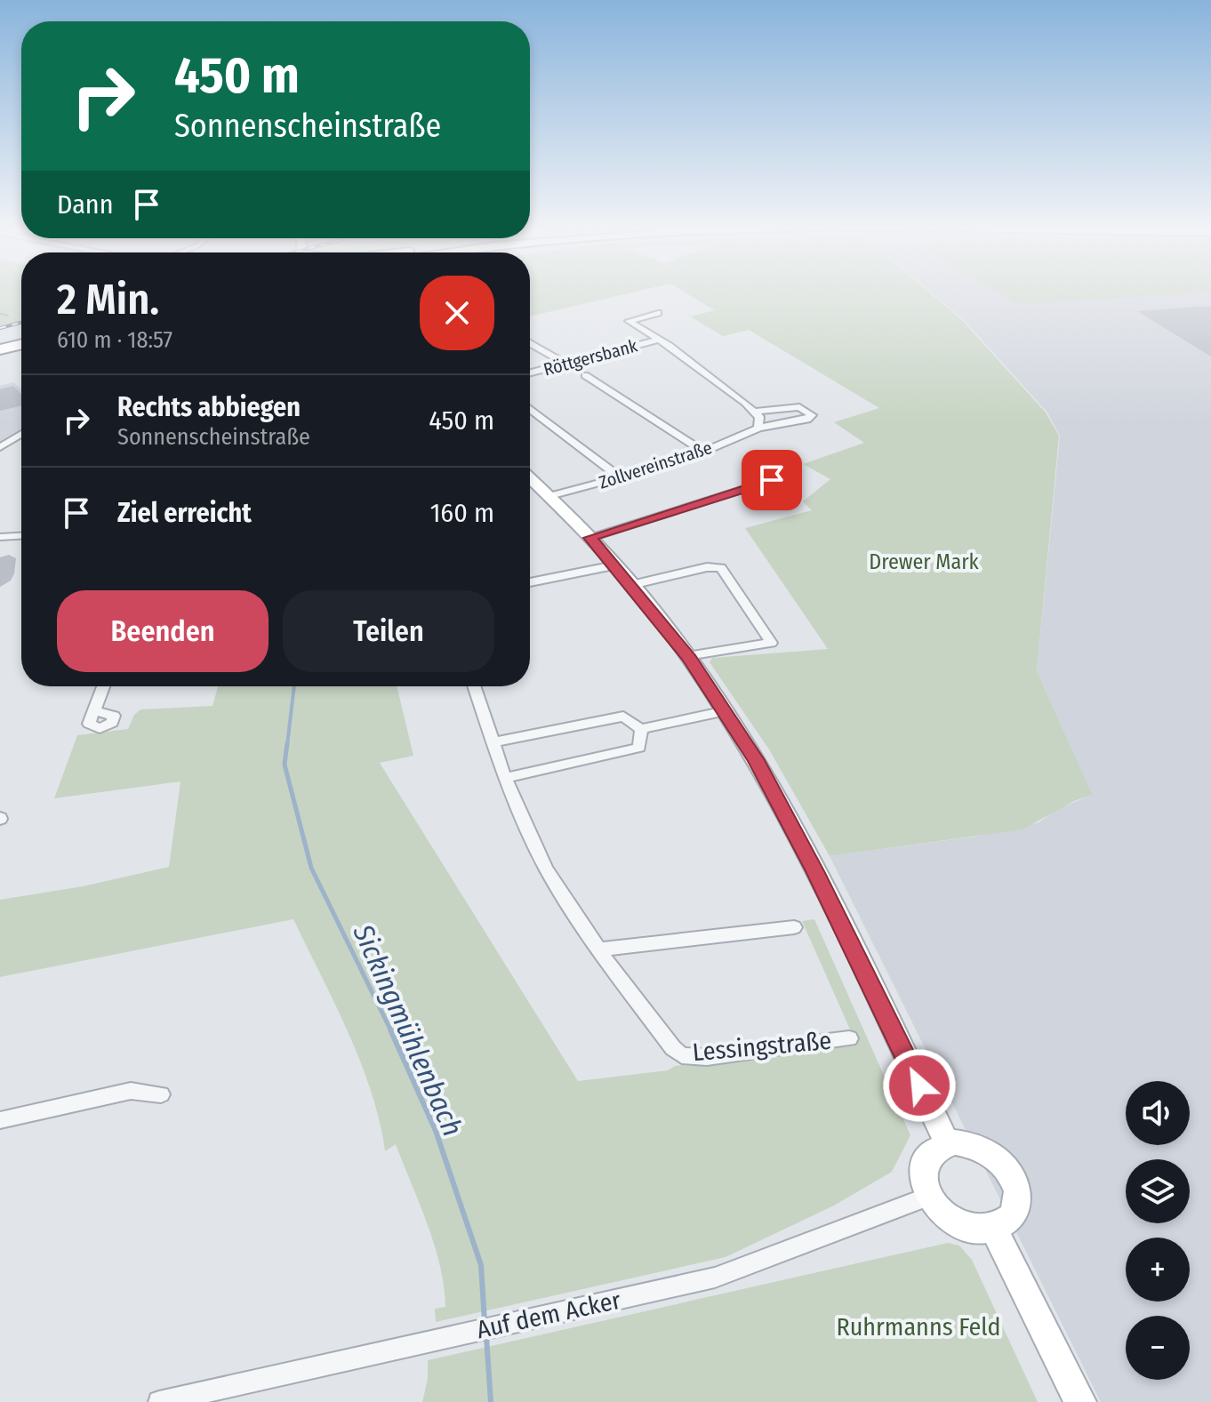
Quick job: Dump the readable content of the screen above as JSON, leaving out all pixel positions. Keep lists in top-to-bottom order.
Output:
{
  "streets": {
    "street": [
      "Röttgersbank",
      "Zollvereinstraße",
      "Lessingstraße",
      "Auf dem Acker"
    ]
  },
  "water": ["Sickingmühlenbach"],
  "parks": ["Drewer Mark", "Ruhrmanns Feld"],
  "page": {
    "turn": ["450 m", "Sonnenscheinstraße"],
    "then": "Dann",
    "heading": ["2 Min.", "610 m · 18:57"],
    "list": [
      {
        "name": "Rechts abbiegen",
        "note": "Sonnenscheinstraße",
        "value": "450 m"
      },
      {
        "name": "Ziel erreicht",
        "value": "160 m"
      }
    ],
    "buttons": ["Beenden", "Teilen"],
    "map_buttons": ["+", "−"]
  }
}
